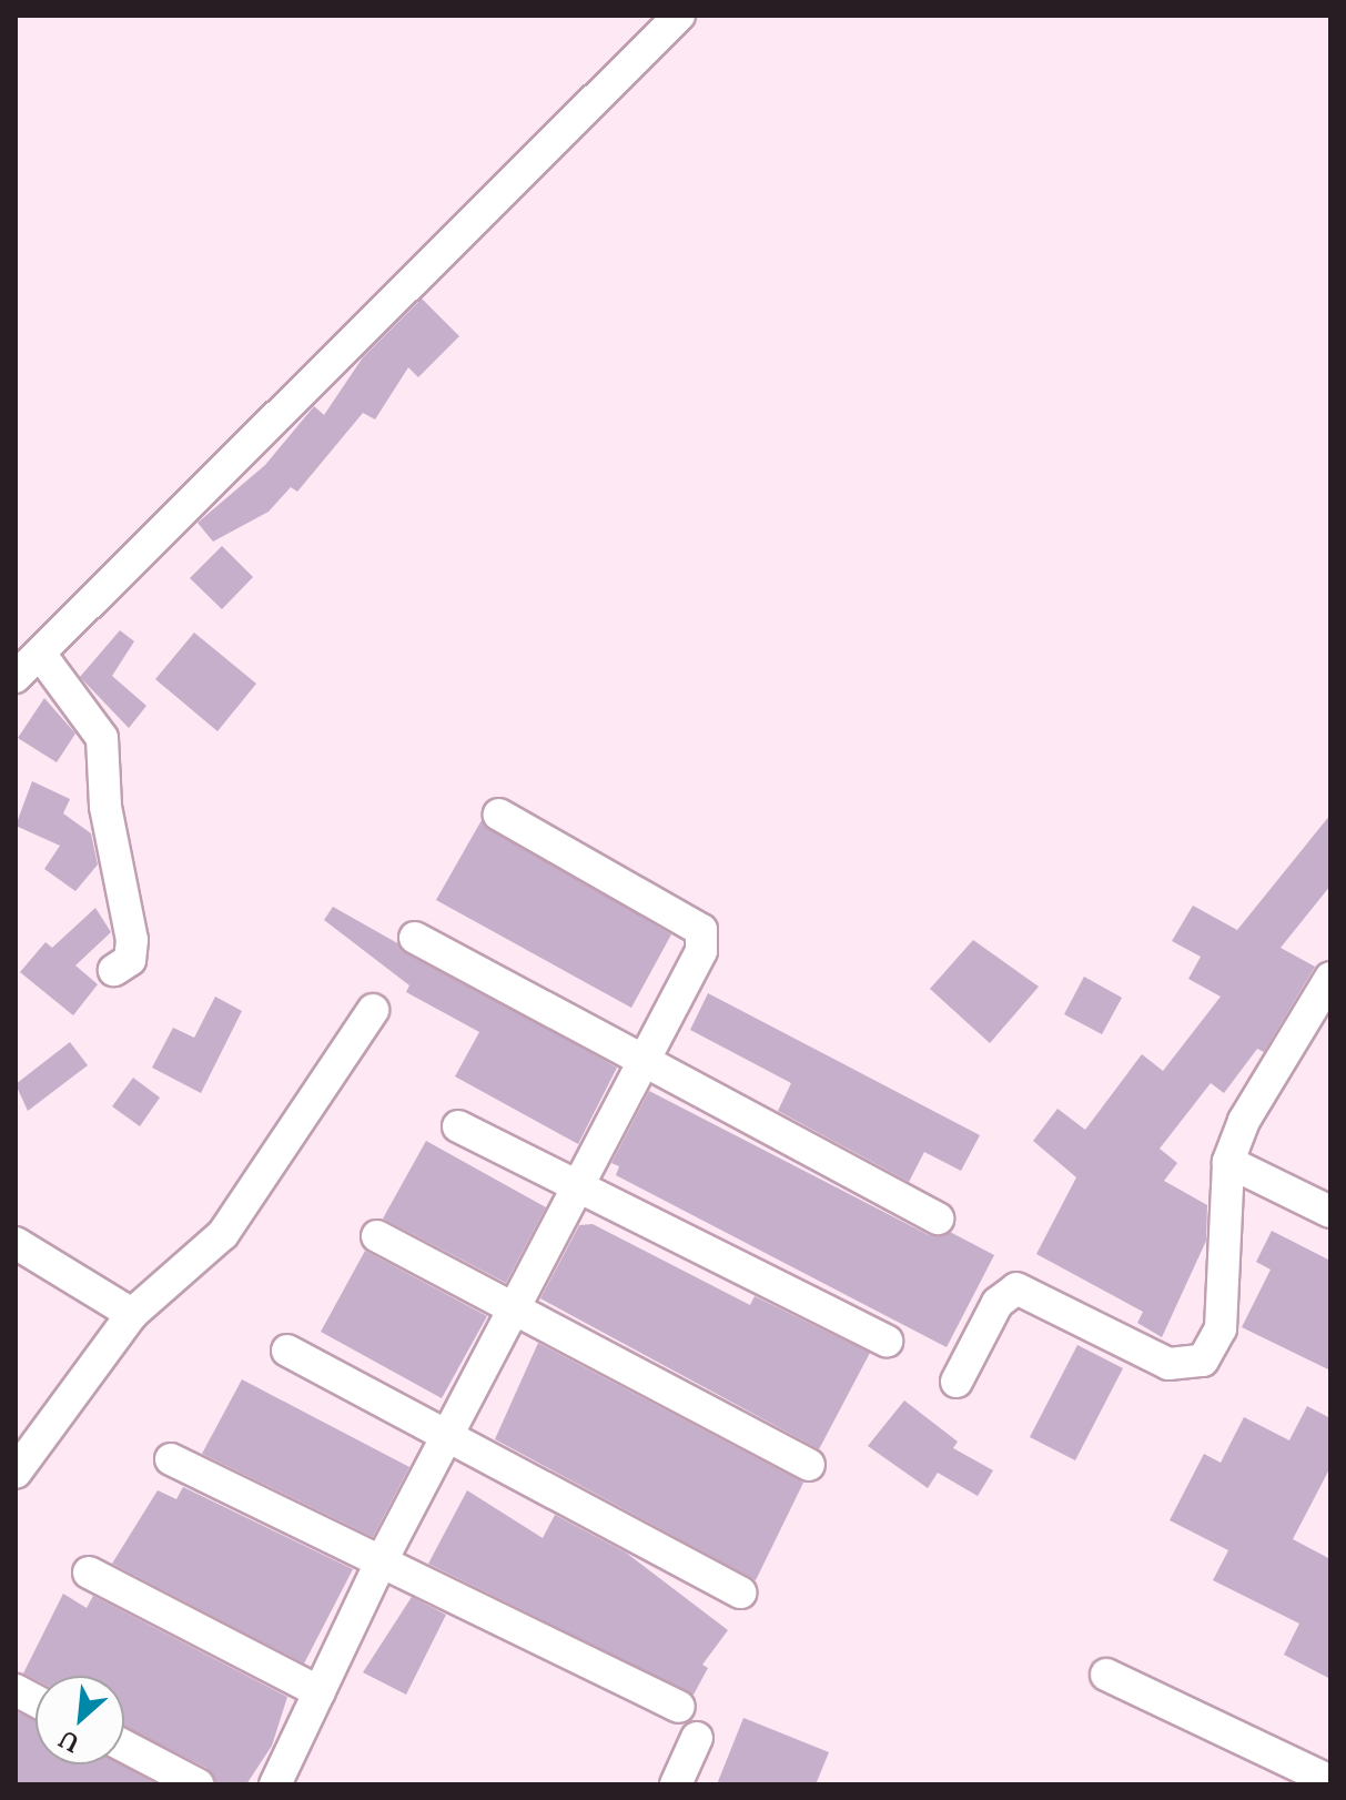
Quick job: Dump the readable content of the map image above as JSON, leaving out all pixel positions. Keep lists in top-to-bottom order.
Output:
{
  "north": "bottom left"
}
